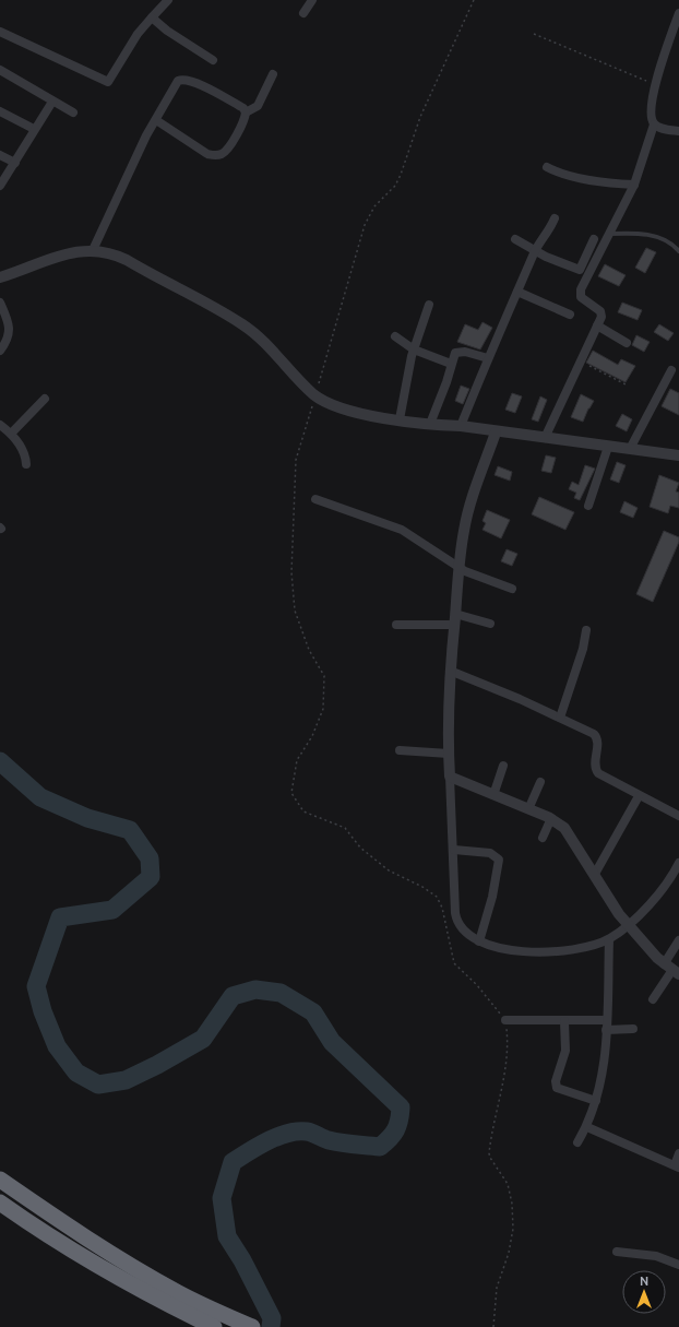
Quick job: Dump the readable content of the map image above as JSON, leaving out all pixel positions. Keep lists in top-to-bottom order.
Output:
{
  "north": "top"
}
